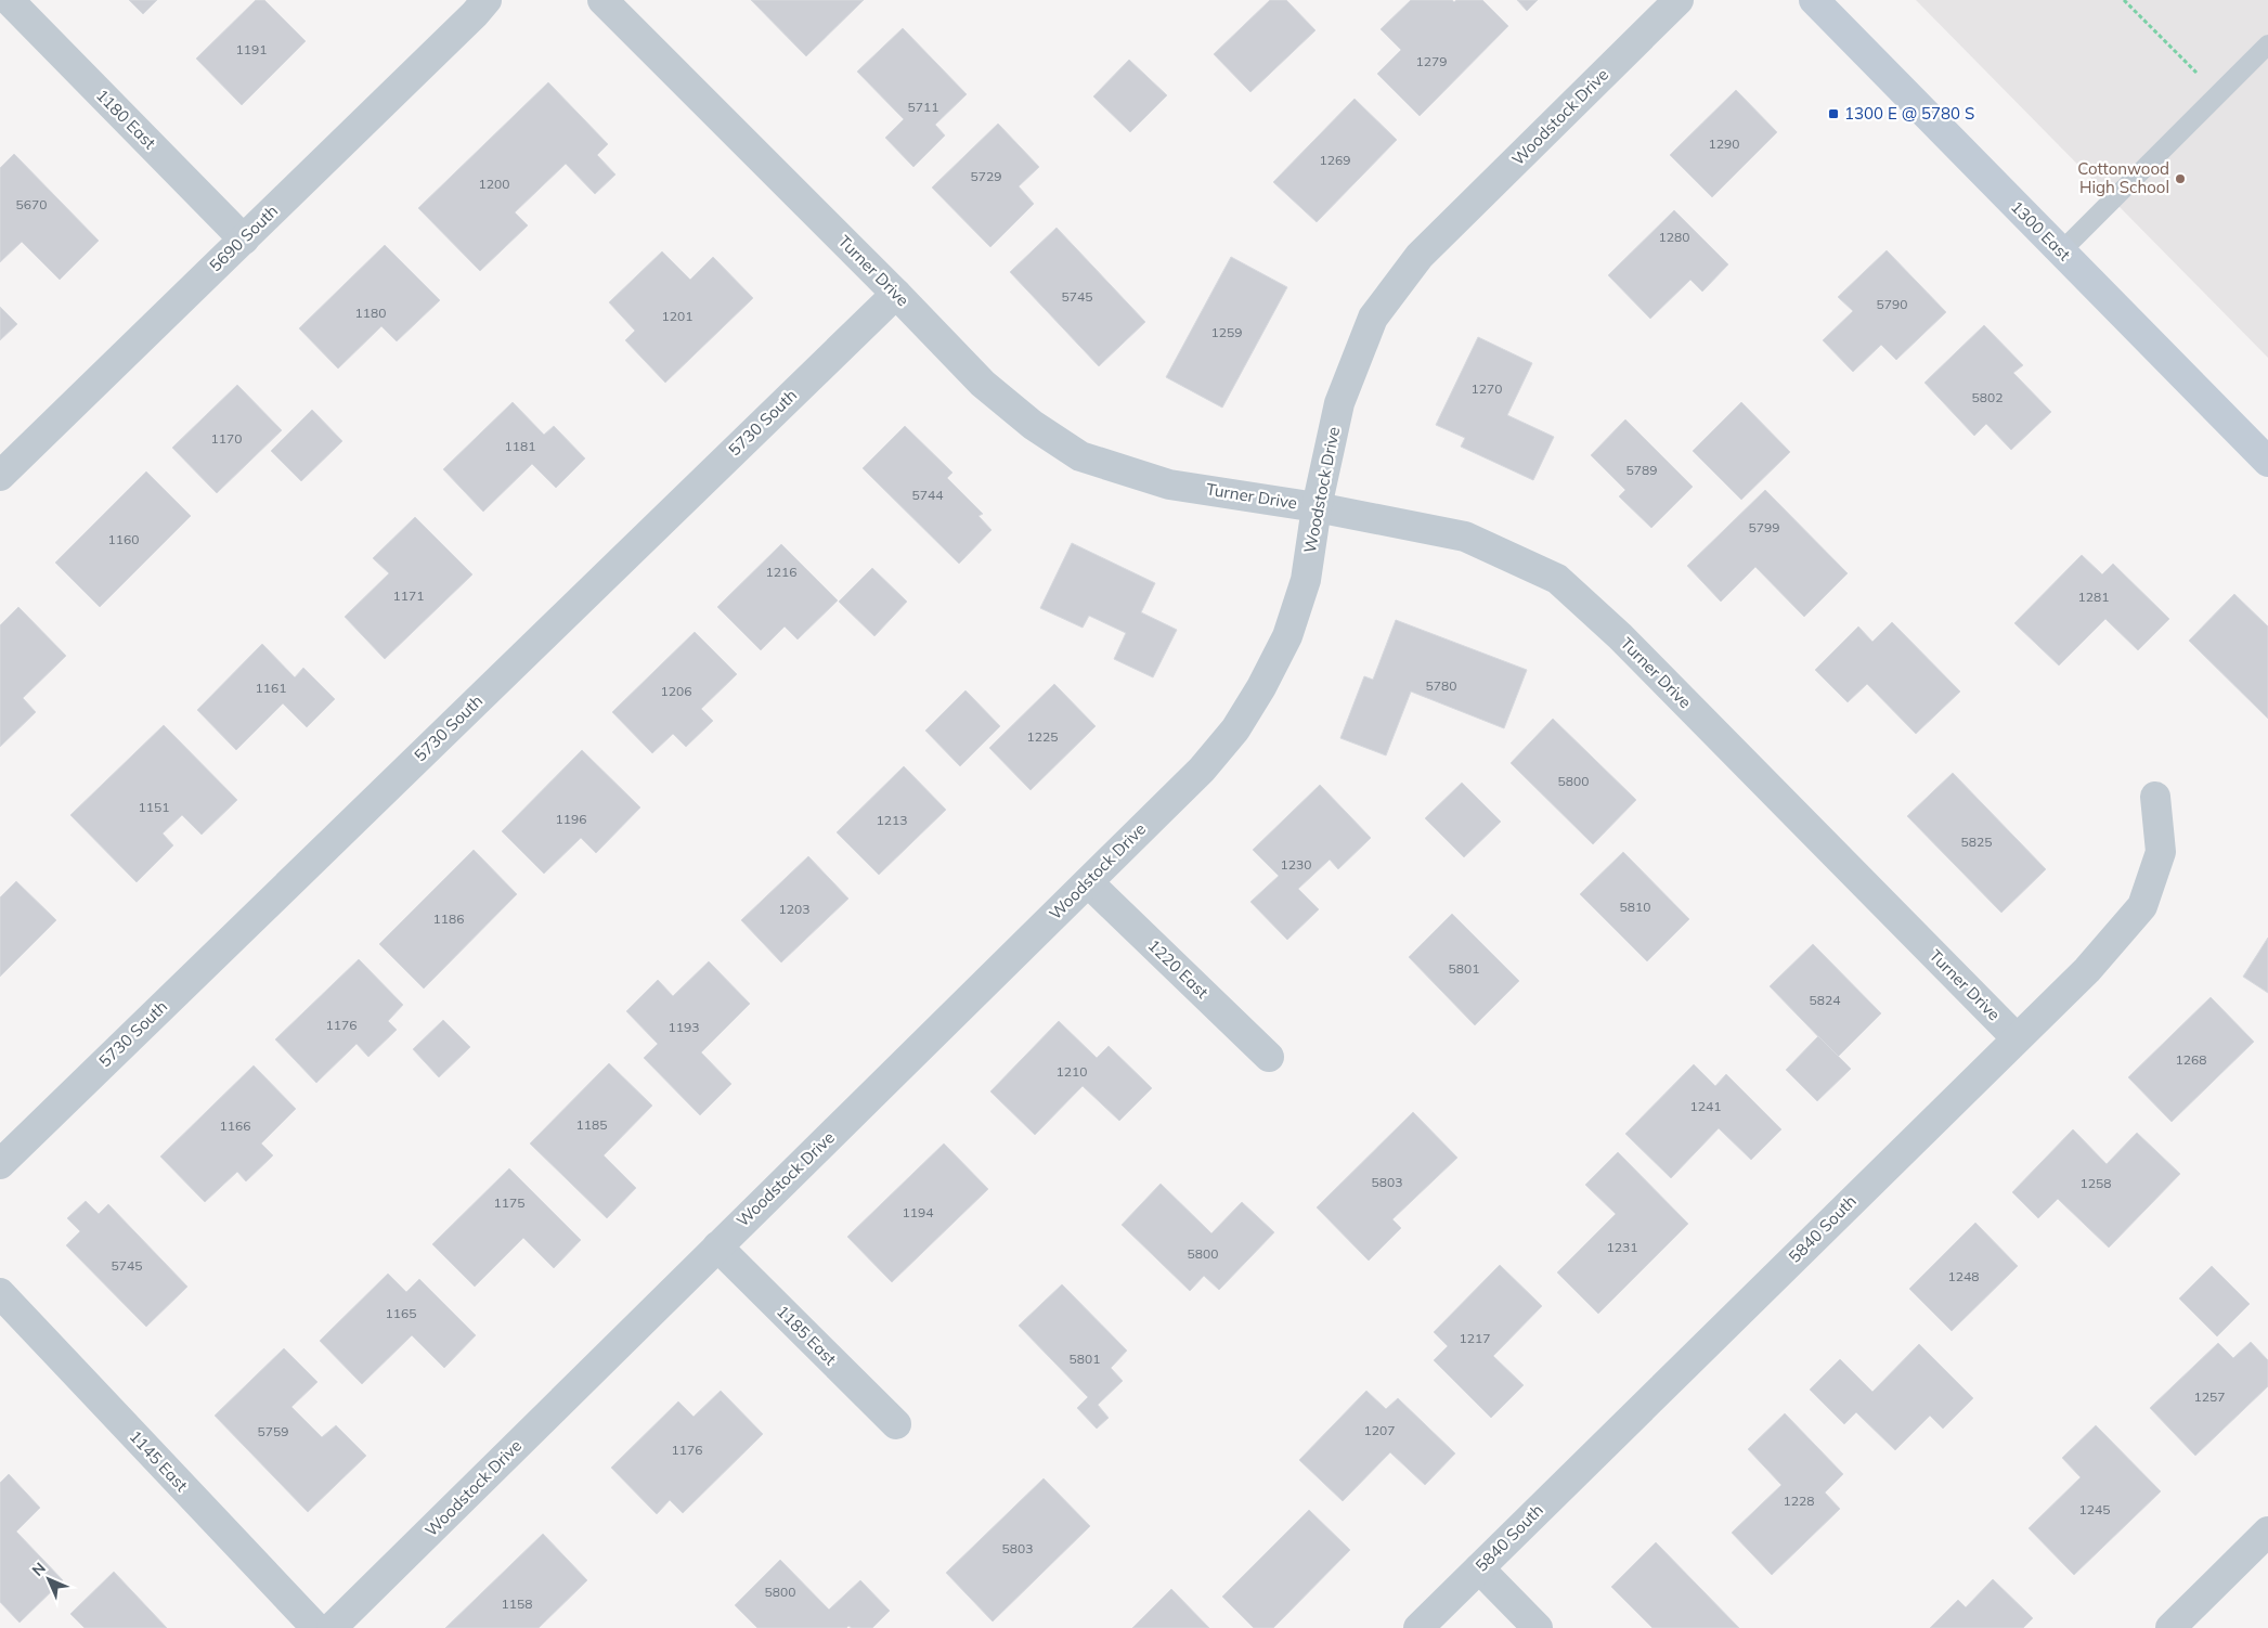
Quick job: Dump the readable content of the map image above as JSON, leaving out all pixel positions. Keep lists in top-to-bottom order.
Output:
{
  "streets": {
    "main road": ["1300 East"],
    "street": [
      "Woodstock Drive",
      "1180 East",
      "5690 South",
      "Turner Drive",
      "5730 South",
      "1220 East",
      "5840 South",
      "1185 East",
      "1145 East"
    ]
  },
  "crossings": [
    ["Woodstock Drive", "Turner Drive"],
    ["Woodstock Drive", "1220 East"],
    ["Woodstock Drive", "1185 East"],
    ["1180 East", "5690 South"],
    ["Turner Drive", "5730 South"],
    ["Turner Drive", "5840 South"]
  ],
  "places": {
    "transit": ["1300 E @ 5780 S"],
    "other": ["Cottonwood High School"]
  },
  "house_numbers": [
    "1191",
    "1279",
    "5711",
    "1290",
    "1269",
    "5729",
    "1200",
    "5670",
    "1280",
    "5745",
    "5790",
    "1180",
    "1201",
    "1259",
    "1270",
    "5802",
    "1170",
    "1181",
    "5789",
    "5744",
    "5799",
    "1160",
    "1216",
    "1171",
    "1281",
    "5780",
    "1161",
    "1206",
    "1225",
    "5800",
    "1151",
    "1196",
    "1213",
    "5825",
    "1230",
    "5810",
    "1203",
    "1186",
    "5801",
    "5824",
    "1176",
    "1193",
    "1268",
    "1210",
    "1241",
    "1185",
    "1166",
    "5803",
    "1258",
    "1175",
    "1194",
    "1231",
    "5800",
    "5745",
    "1248",
    "1165",
    "1217",
    "5801",
    "1257",
    "1207",
    "5759",
    "1176",
    "1228",
    "1245",
    "5803",
    "5800",
    "1158"
  ],
  "north": "top left"
}
